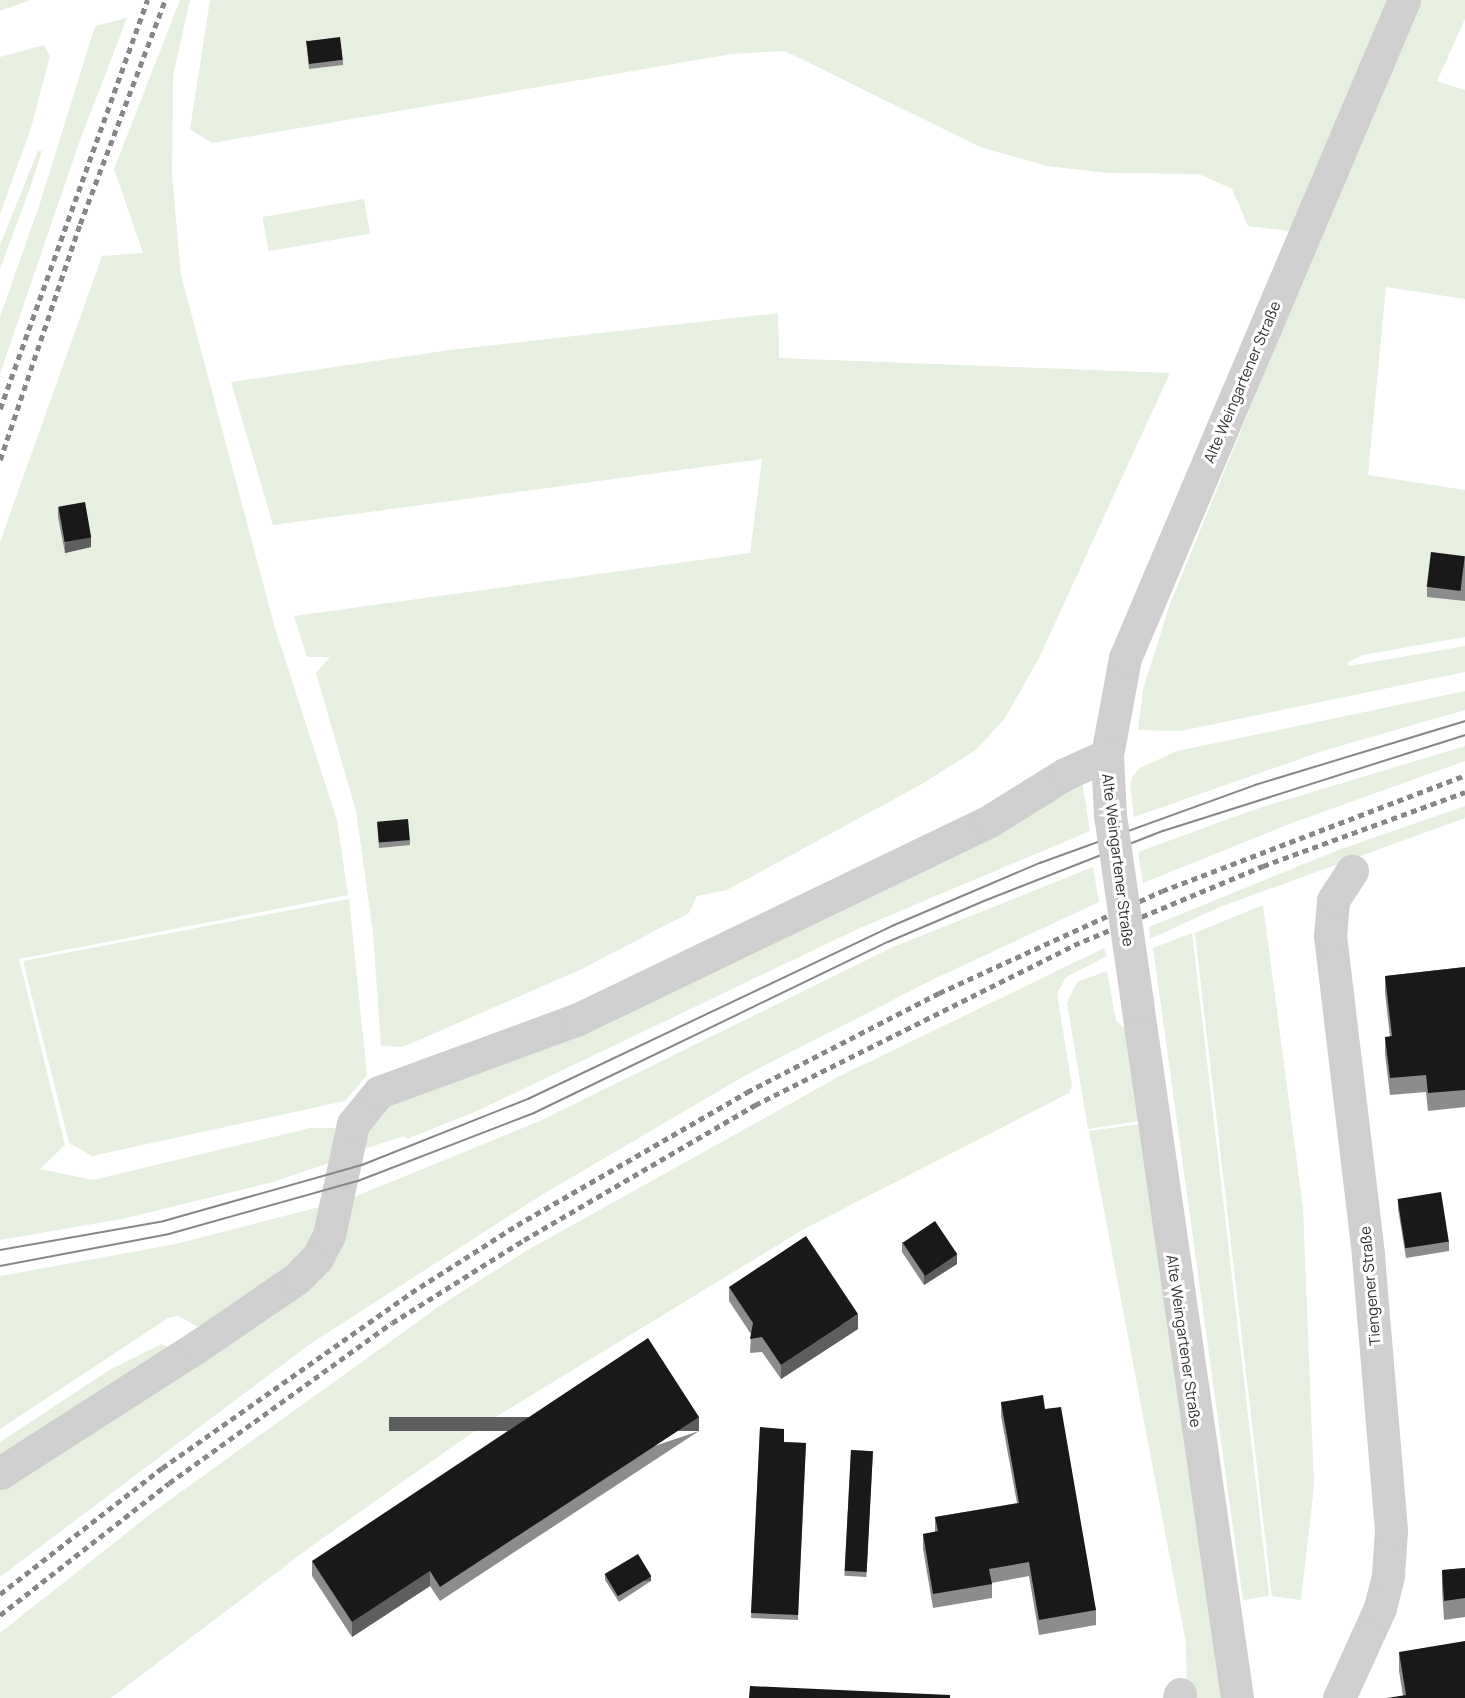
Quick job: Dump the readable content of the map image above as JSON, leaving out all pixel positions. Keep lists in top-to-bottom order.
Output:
{
  "streets": {
    "street": ["Alte Weingartener Straße", "Tiengener Straße"]
  }
}
